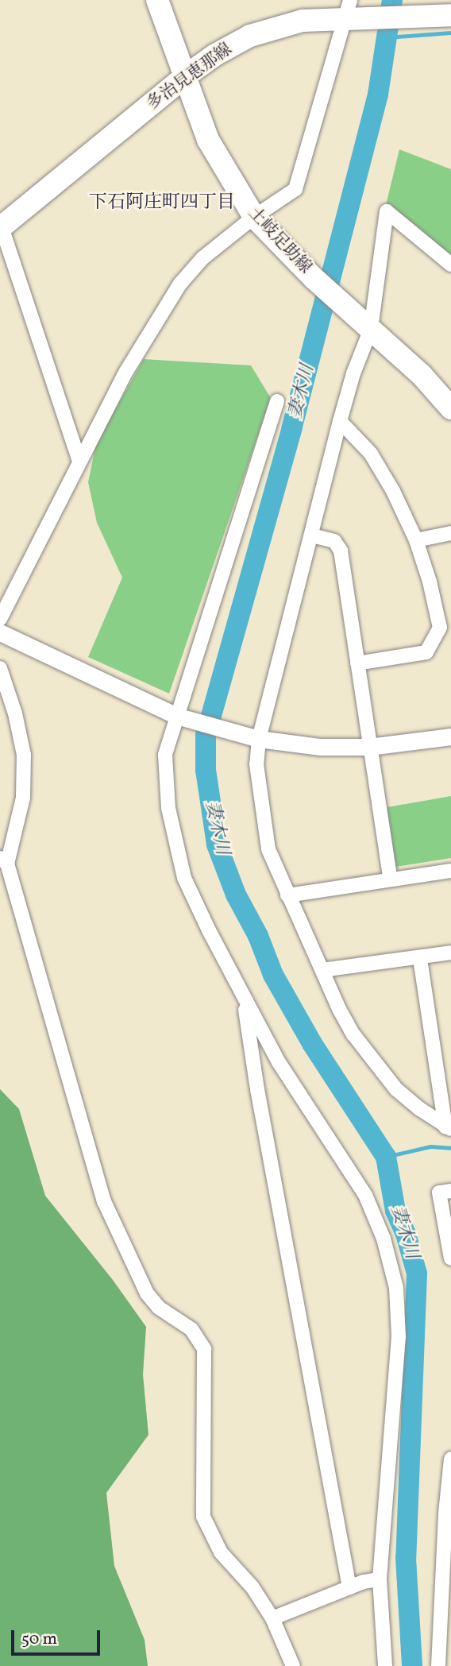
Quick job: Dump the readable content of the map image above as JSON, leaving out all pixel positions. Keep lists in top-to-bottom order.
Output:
{
  "streets": {
    "main road": ["多治見恵那線", "土岐足助線"]
  },
  "crossings": [
    ["多治見恵那線", "土岐足助線"]
  ],
  "districts": ["下石阿庄町四丁目"],
  "water": ["妻木川"],
  "scale_bar": "50 m"
}
